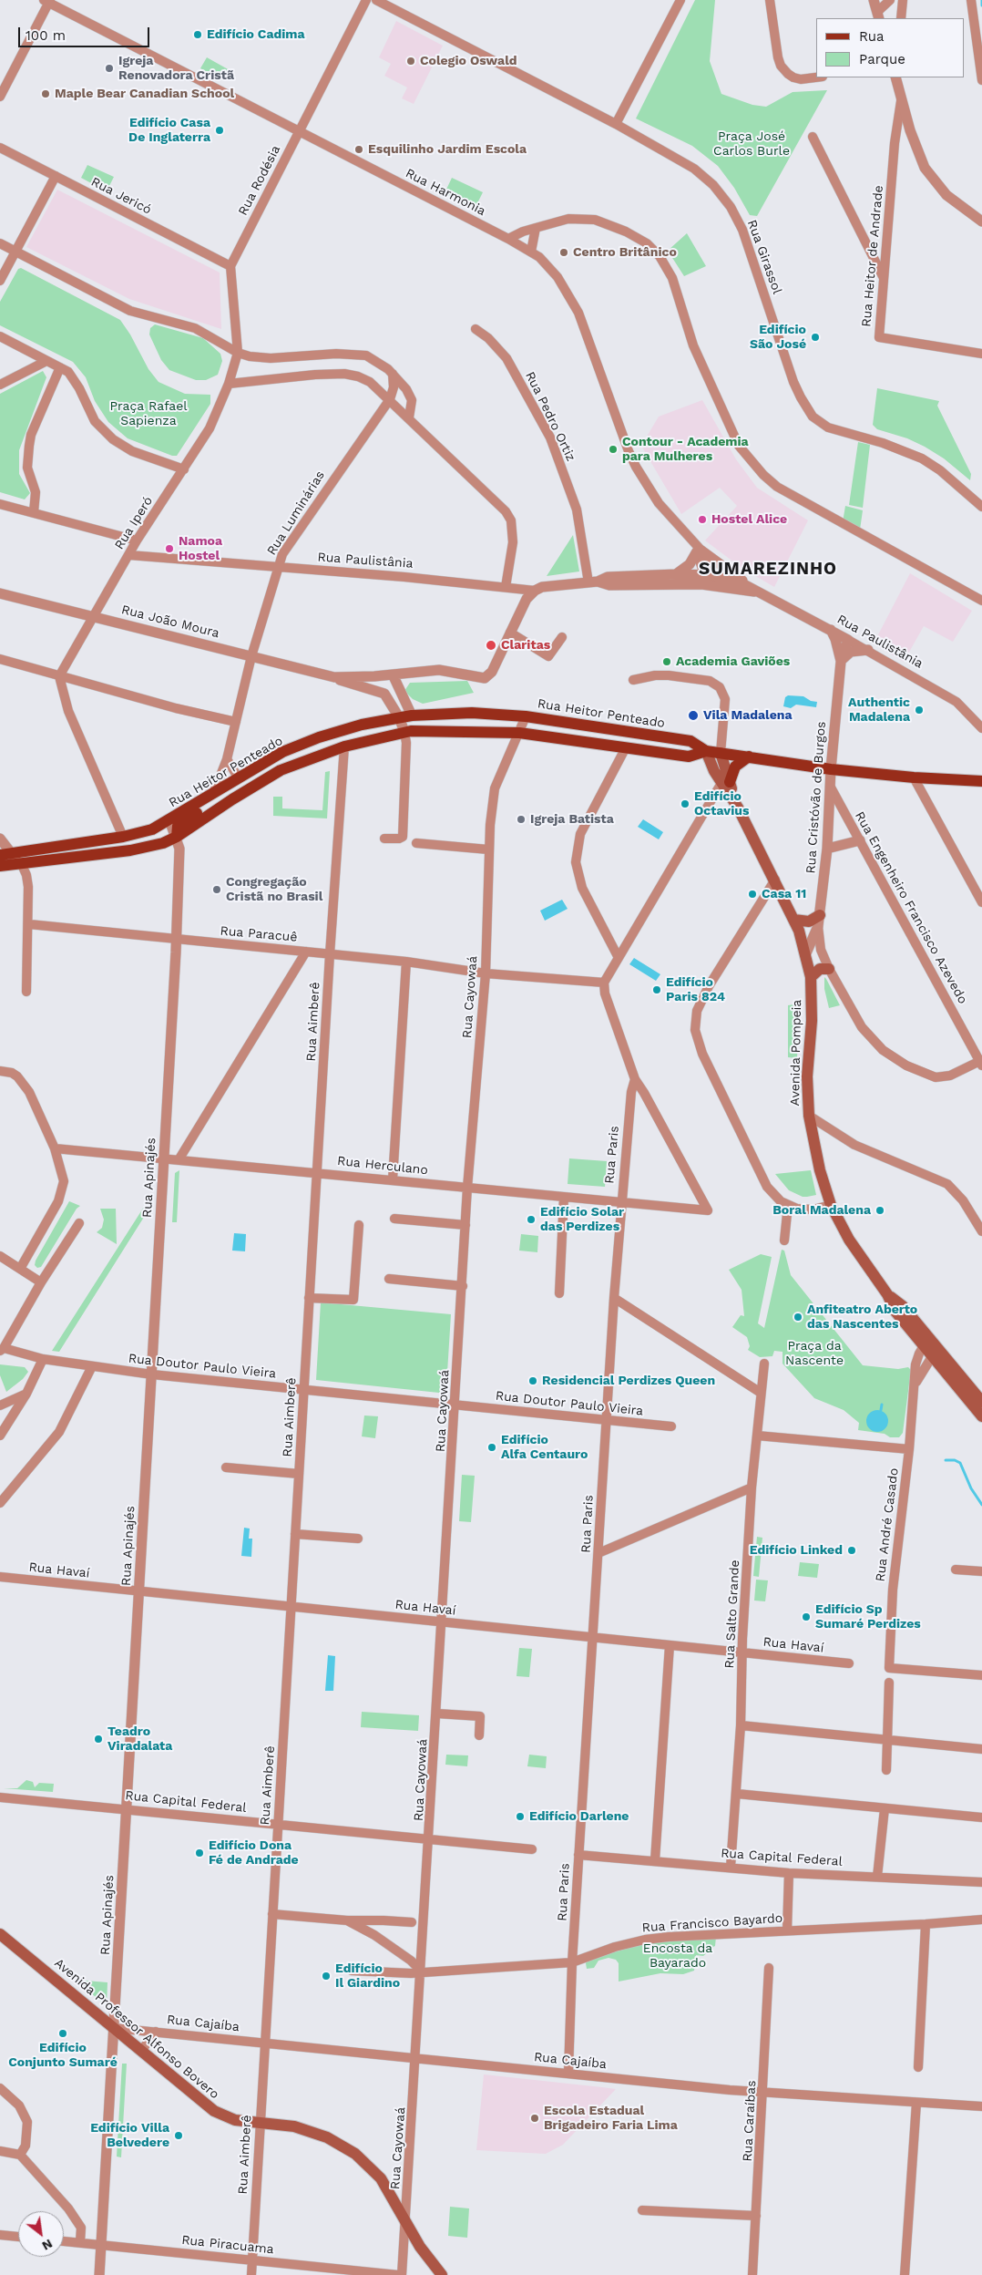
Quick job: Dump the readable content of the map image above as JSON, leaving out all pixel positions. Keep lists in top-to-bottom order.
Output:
{
  "streets": {
    "main road": ["Rua Heitor Penteado", "Avenida Pompeia", "Avenida Professor Alfonso Bovero"],
    "street": [
      "Rua Rodésia",
      "Rua Harmonia",
      "Rua Jericó",
      "Rua Heitor de Andrade",
      "Rua Girassol",
      "Rua Pedro Ortiz",
      "Rua Luminárias",
      "Rua Iperó",
      "Rua Paulistânia",
      "Rua João Moura",
      "Rua Cristóvão de Burgos",
      "Rua Engenheiro Francisco Azevedo",
      "Rua Paracuê",
      "Rua Cayowaá",
      "Rua Aimberê",
      "Rua Paris",
      "Rua Herculano",
      "Rua Apinajés",
      "Rua Doutor Paulo Vieira",
      "Rua André Casado",
      "Rua Havaí",
      "Rua Salto Grande",
      "Rua Capital Federal",
      "Rua Francisco Bayardo",
      "Rua Cajaíba",
      "Rua Caraíbas",
      "Rua Piracuama"
    ]
  },
  "crossings": [
    ["Rua Rodésia", "Rua Harmonia"],
    ["Rua Rodésia", "Rua Jericó"],
    ["Rua Harmonia", "Rua Paulistânia"],
    ["Rua Pedro Ortiz", "Rua Paulistânia"],
    ["Rua Luminárias", "Rua Paulistânia"],
    ["Rua Luminárias", "Rua João Moura"],
    ["Rua Luminárias", "Rua Heitor Penteado"],
    ["Rua Iperó", "Rua Paulistânia"],
    ["Rua Iperó", "Rua João Moura"],
    ["Rua Paulistânia", "Rua João Moura"],
    ["Rua Paulistânia", "Rua Cristóvão de Burgos"],
    ["Rua João Moura", "Rua Heitor Penteado"],
    ["Rua Heitor Penteado", "Rua Cristóvão de Burgos"],
    ["Rua Heitor Penteado", "Rua Cayowaá"],
    ["Rua Heitor Penteado", "Rua Aimberê"],
    ["Rua Heitor Penteado", "Avenida Pompeia"],
    ["Rua Heitor Penteado", "Rua Apinajés"],
    ["Rua Cristóvão de Burgos", "Rua Engenheiro Francisco Azevedo"],
    ["Rua Cristóvão de Burgos", "Avenida Pompeia"],
    ["Rua Paracuê", "Rua Cayowaá"],
    ["Rua Paracuê", "Rua Aimberê"],
    ["Rua Paracuê", "Rua Apinajés"],
    ["Rua Cayowaá", "Rua Herculano"],
    ["Rua Cayowaá", "Rua Doutor Paulo Vieira"],
    ["Rua Cayowaá", "Rua Havaí"],
    ["Rua Cayowaá", "Rua Capital Federal"],
    ["Rua Cayowaá", "Rua Francisco Bayardo"],
    ["Rua Cayowaá", "Rua Cajaíba"],
    ["Rua Cayowaá", "Avenida Professor Alfonso Bovero"],
    ["Rua Aimberê", "Rua Herculano"],
    ["Rua Aimberê", "Rua Doutor Paulo Vieira"],
    ["Rua Aimberê", "Rua Havaí"],
    ["Rua Aimberê", "Rua Capital Federal"],
    ["Rua Aimberê", "Rua Cajaíba"],
    ["Rua Aimberê", "Avenida Professor Alfonso Bovero"],
    ["Rua Aimberê", "Rua Piracuama"],
    ["Avenida Pompeia", "Rua André Casado"],
    ["Rua Paris", "Rua Herculano"],
    ["Rua Paris", "Rua Doutor Paulo Vieira"],
    ["Rua Paris", "Rua Havaí"],
    ["Rua Paris", "Rua Capital Federal"],
    ["Rua Paris", "Rua Francisco Bayardo"],
    ["Rua Paris", "Rua Cajaíba"],
    ["Rua Herculano", "Rua Apinajés"],
    ["Rua Apinajés", "Rua Doutor Paulo Vieira"],
    ["Rua Apinajés", "Rua Havaí"],
    ["Rua Apinajés", "Rua Capital Federal"],
    ["Rua Apinajés", "Rua Cajaíba"],
    ["Rua Apinajés", "Avenida Professor Alfonso Bovero"],
    ["Rua Apinajés", "Rua Piracuama"],
    ["Rua Havaí", "Rua Salto Grande"],
    ["Rua Salto Grande", "Rua Capital Federal"],
    ["Rua Cajaíba", "Avenida Professor Alfonso Bovero"],
    ["Rua Cajaíba", "Rua Caraíbas"]
  ],
  "districts": ["SUMAREZINHO"],
  "parks": [
    "Praça José Carlos Burle",
    "Praça Rafael Sapienza",
    "Praça da Nascente",
    "Encosta da Bayarado"
  ],
  "places": [
    "Edifício Cadima",
    "Colegio Oswald",
    "Igreja Renovadora Cristã",
    "Maple Bear Canadian School",
    "Edifício Casa De Inglaterra",
    "Esquilinho Jardim Escola",
    "Centro Britânico",
    "Edifício São José",
    "Contour - Academia para Mulheres",
    "Hostel Alice",
    "Namoa Hostel",
    "Claritas",
    "Academia Gaviões",
    "Authentic Madalena",
    "Vila Madalena",
    "Edifício Octavius",
    "Igreja Batista",
    "Congregação Cristã no Brasil",
    "Casa 11",
    "Edifício Paris 824",
    "Boral Madalena",
    "Edifício Solar das Perdizes",
    "Anfiteatro Aberto das Nascentes",
    "Residencial Perdizes Queen",
    "Edifício Alfa Centauro",
    "Edifício Linked",
    "Edifício Sp Sumaré Perdizes",
    "Teadro Viradalata",
    "Edifício Darlene",
    "Edifício Dona Fé de Andrade",
    "Edifício Il Giardino",
    "Edifício Conjunto Sumaré",
    "Escola Estadual Brigadeiro Faria Lima",
    "Edifício Villa Belvedere"
  ],
  "legend": ["Rua", "Parque"],
  "scale_bar": "100 m",
  "north": "bottom right"
}
